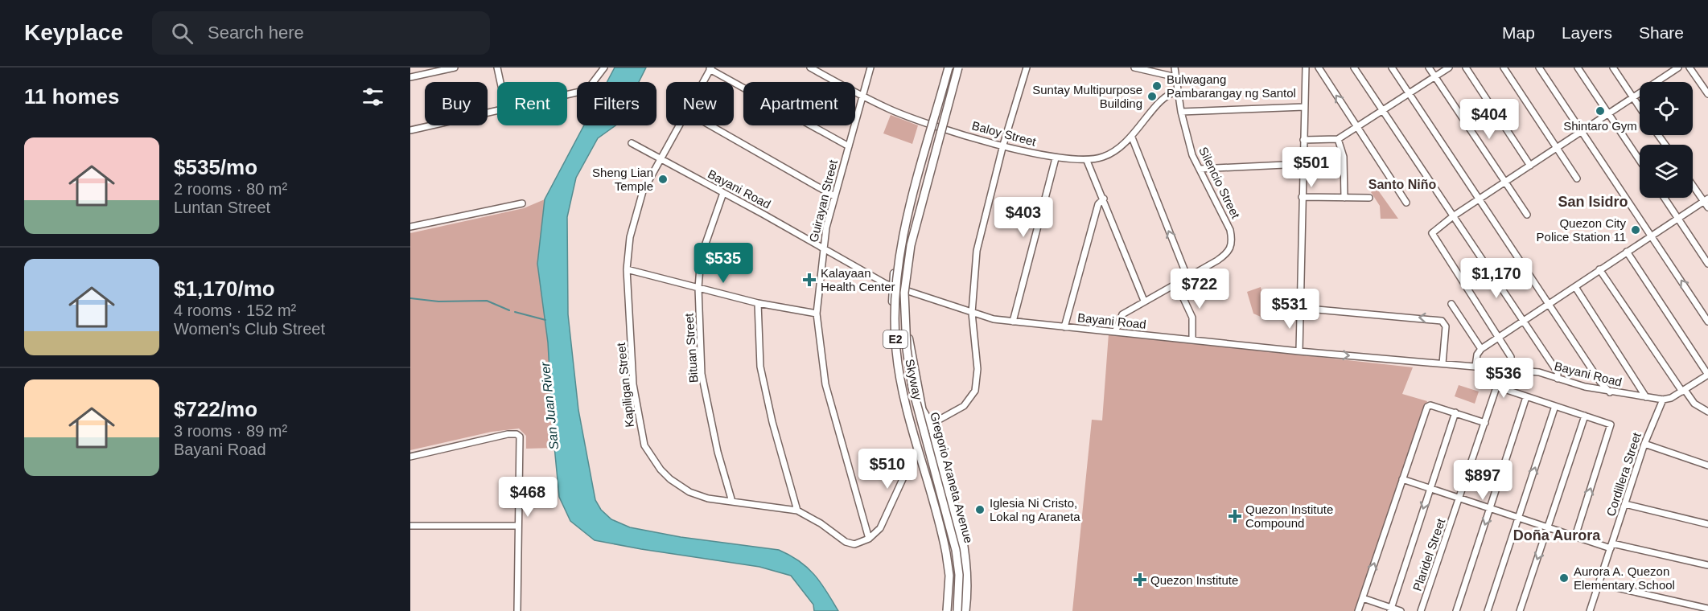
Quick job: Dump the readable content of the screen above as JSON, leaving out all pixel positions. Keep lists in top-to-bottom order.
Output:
{
  "streets": {
    "highway": ["E2", "Skyway"],
    "main road": ["Gregorio Araneta Avenue"],
    "street": [
      "Baloy Street",
      "Silencio Street",
      "Bayani Road",
      "Guirayan Street",
      "Bituan Street",
      "Kapiligan Street",
      "Cordillera Street",
      "Plaridel Street"
    ]
  },
  "crossings": [
    ["Baloy Street", "Silencio Street"],
    ["Baloy Street", "Guirayan Street"],
    ["Baloy Street", "Gregorio Araneta Avenue"],
    ["Silencio Street", "Bayani Road"],
    ["Bayani Road", "Guirayan Street"],
    ["Bayani Road", "Bituan Street"],
    ["Bayani Road", "Kapiligan Street"],
    ["Bayani Road", "Cordillera Street"],
    ["Bayani Road", "Gregorio Araneta Avenue"],
    ["Bayani Road", "Plaridel Street"],
    ["Guirayan Street", "Kapiligan Street"],
    ["Bituan Street", "Kapiligan Street"],
    ["Skyway", "Gregorio Araneta Avenue"]
  ],
  "districts": ["Santo Niño", "San Isidro", "Doña Aurora"],
  "water": ["San Juan River"],
  "places": {
    "other": [
      "Bulwagang Pambarangay ng Santol",
      "Suntay Multipurpose Building",
      "Shintaro Gym",
      "Sheng Lian Temple",
      "Quezon City Police Station 11",
      "Iglesia Ni Cristo, Lokal ng Araneta",
      "Aurora A. Quezon Elementary School"
    ],
    "health": ["Kalayaan Health Center", "Quezon Institute Compound", "Quezon Institute"]
  },
  "page": {
    "header": "Keyplace",
    "search": "Search here",
    "nav": ["Map", "Layers", "Share"],
    "heading": "11 homes",
    "chip": [
      "Buy",
      "Rent",
      "Filters",
      "New",
      "Apartment"
    ],
    "price": [
      "$404",
      "$501",
      "$403",
      "$535",
      "$1,170",
      "$722",
      "$531",
      "$536",
      "$510",
      "$897",
      "$468"
    ],
    "list": [
      {
        "name": "$535/mo",
        "note": "2 rooms · 80 m² · Luntan Street"
      },
      {
        "name": "$1,170/mo",
        "note": "4 rooms · 152 m² · Women's Club Street"
      },
      {
        "name": "$722/mo",
        "note": "3 rooms · 89 m² · Bayani Road"
      }
    ]
  }
}
